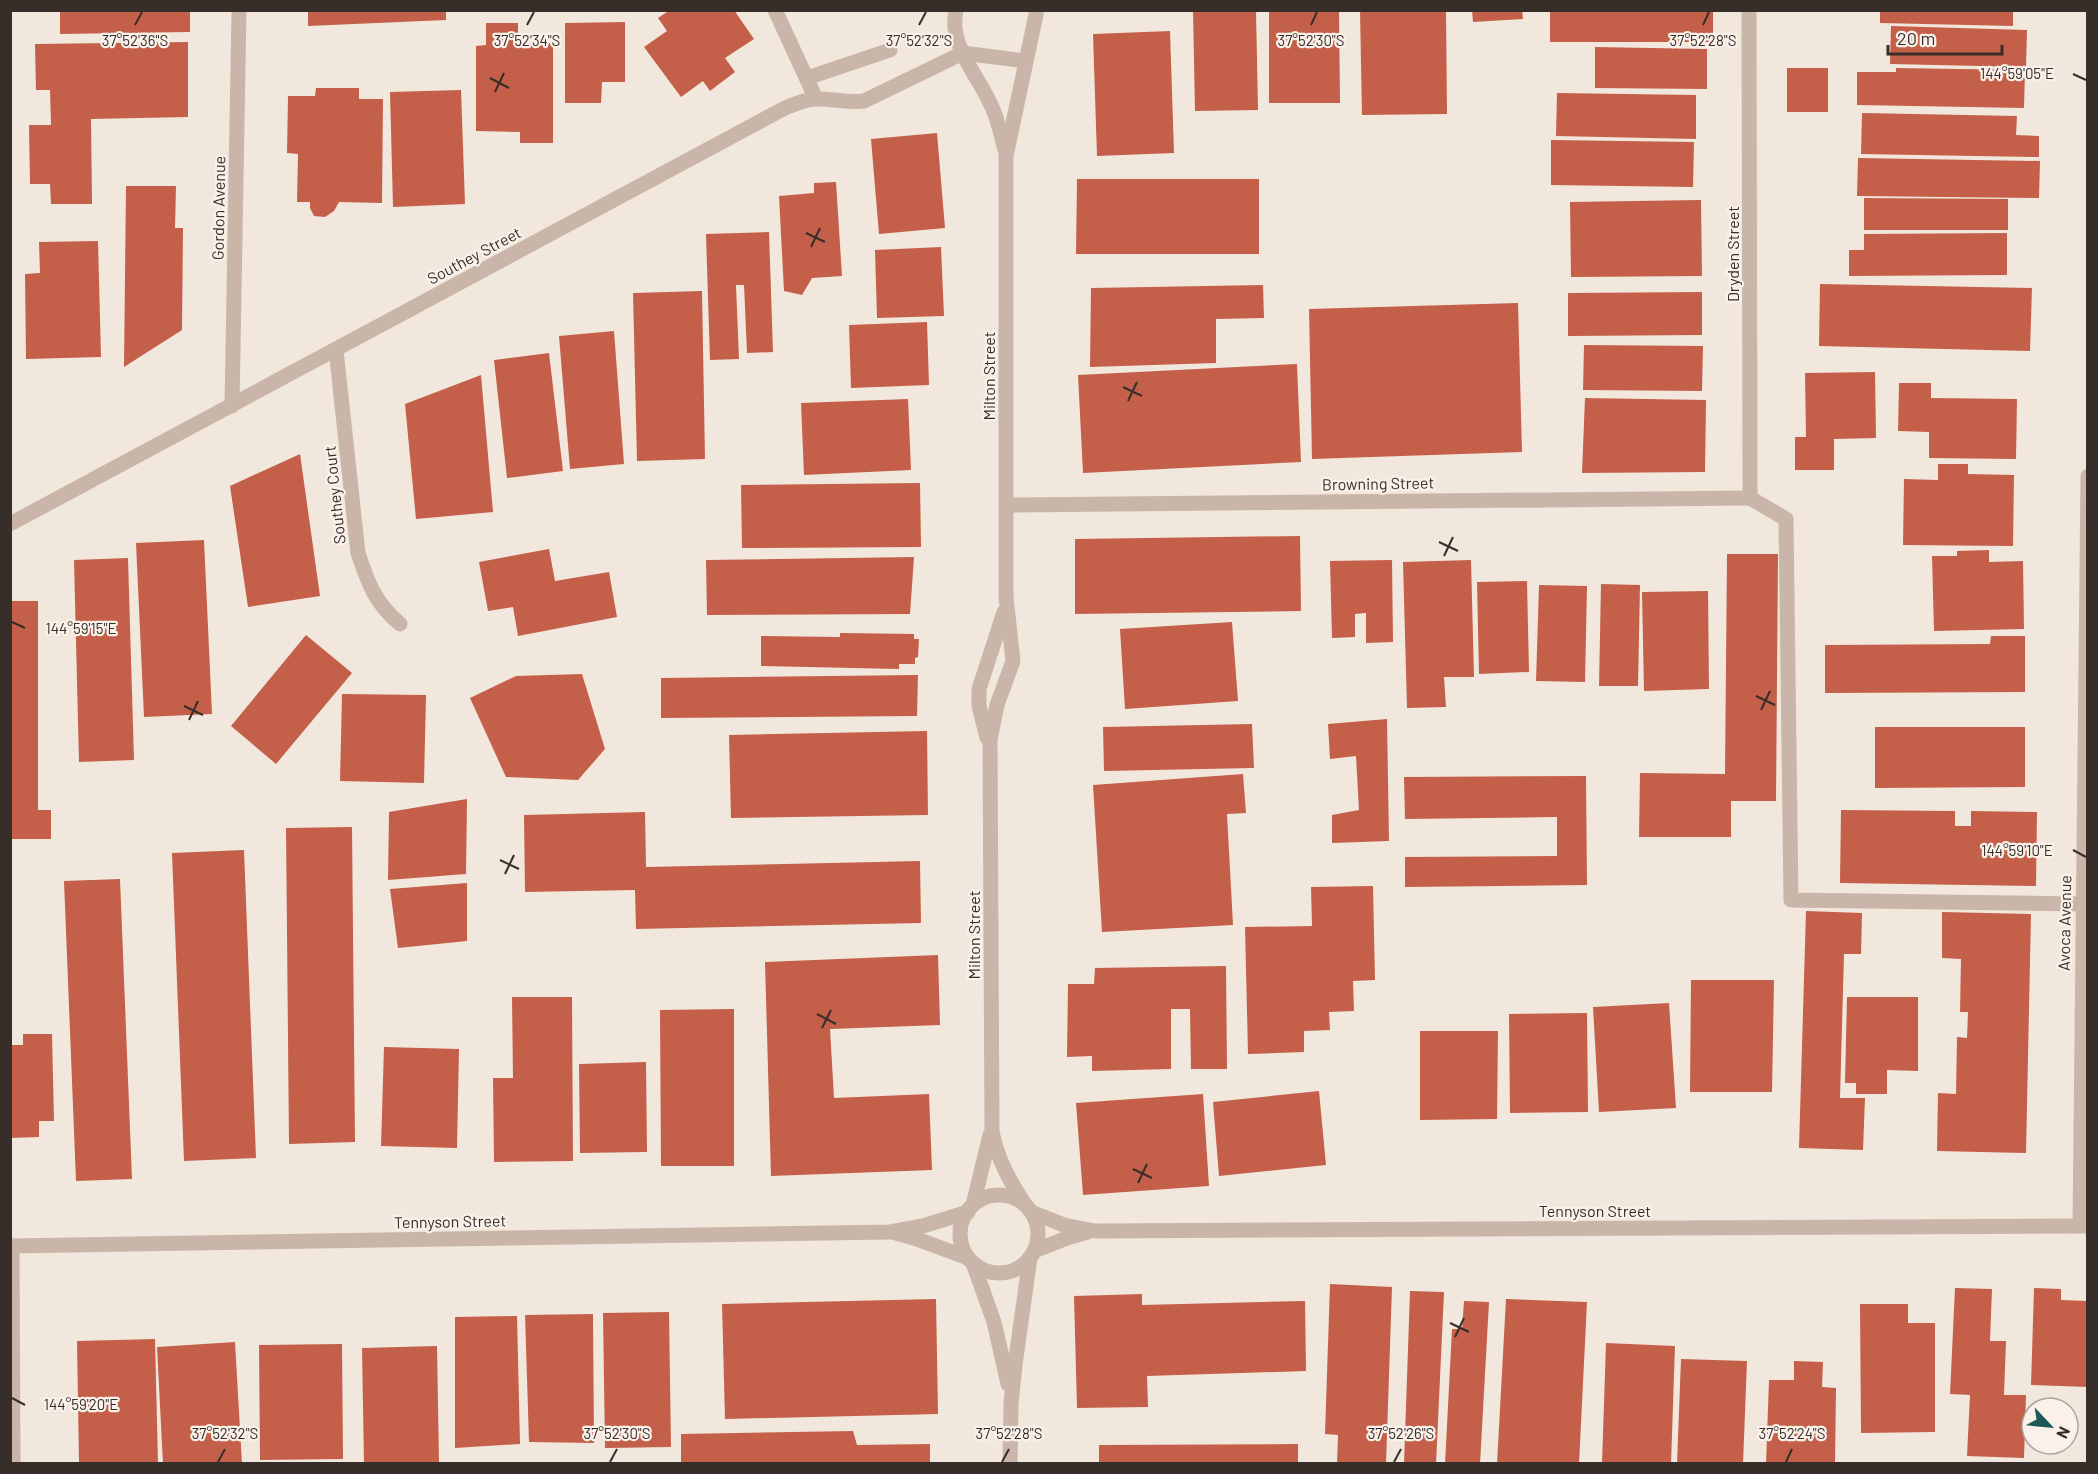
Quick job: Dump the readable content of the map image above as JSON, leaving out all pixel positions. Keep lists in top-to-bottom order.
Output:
{
  "streets": {
    "street": [
      "Gordon Avenue",
      "Dryden Street",
      "Southey Street",
      "Milton Street",
      "Browning Street",
      "Southey Court",
      "Avoca Avenue",
      "Tennyson Street"
    ]
  },
  "crossings": [
    ["Gordon Avenue", "Southey Street"],
    ["Dryden Street", "Browning Street"],
    ["Southey Street", "Milton Street"],
    ["Southey Street", "Southey Court"],
    ["Milton Street", "Browning Street"],
    ["Milton Street", "Tennyson Street"],
    ["Avoca Avenue", "Tennyson Street"]
  ],
  "scale_bar": "20 m",
  "north": "bottom right",
  "coordinates": [
    "37°52'32\"S",
    "37°52'30\"S",
    "37°52'36\"S",
    "37°52'34\"S",
    "37°52'28\"S",
    "144°59'05\"E",
    "144°59'15\"E",
    "144°59'10\"E",
    "144°59'20\"E",
    "37°52'26\"S",
    "37°52'24\"S"
  ]
}
